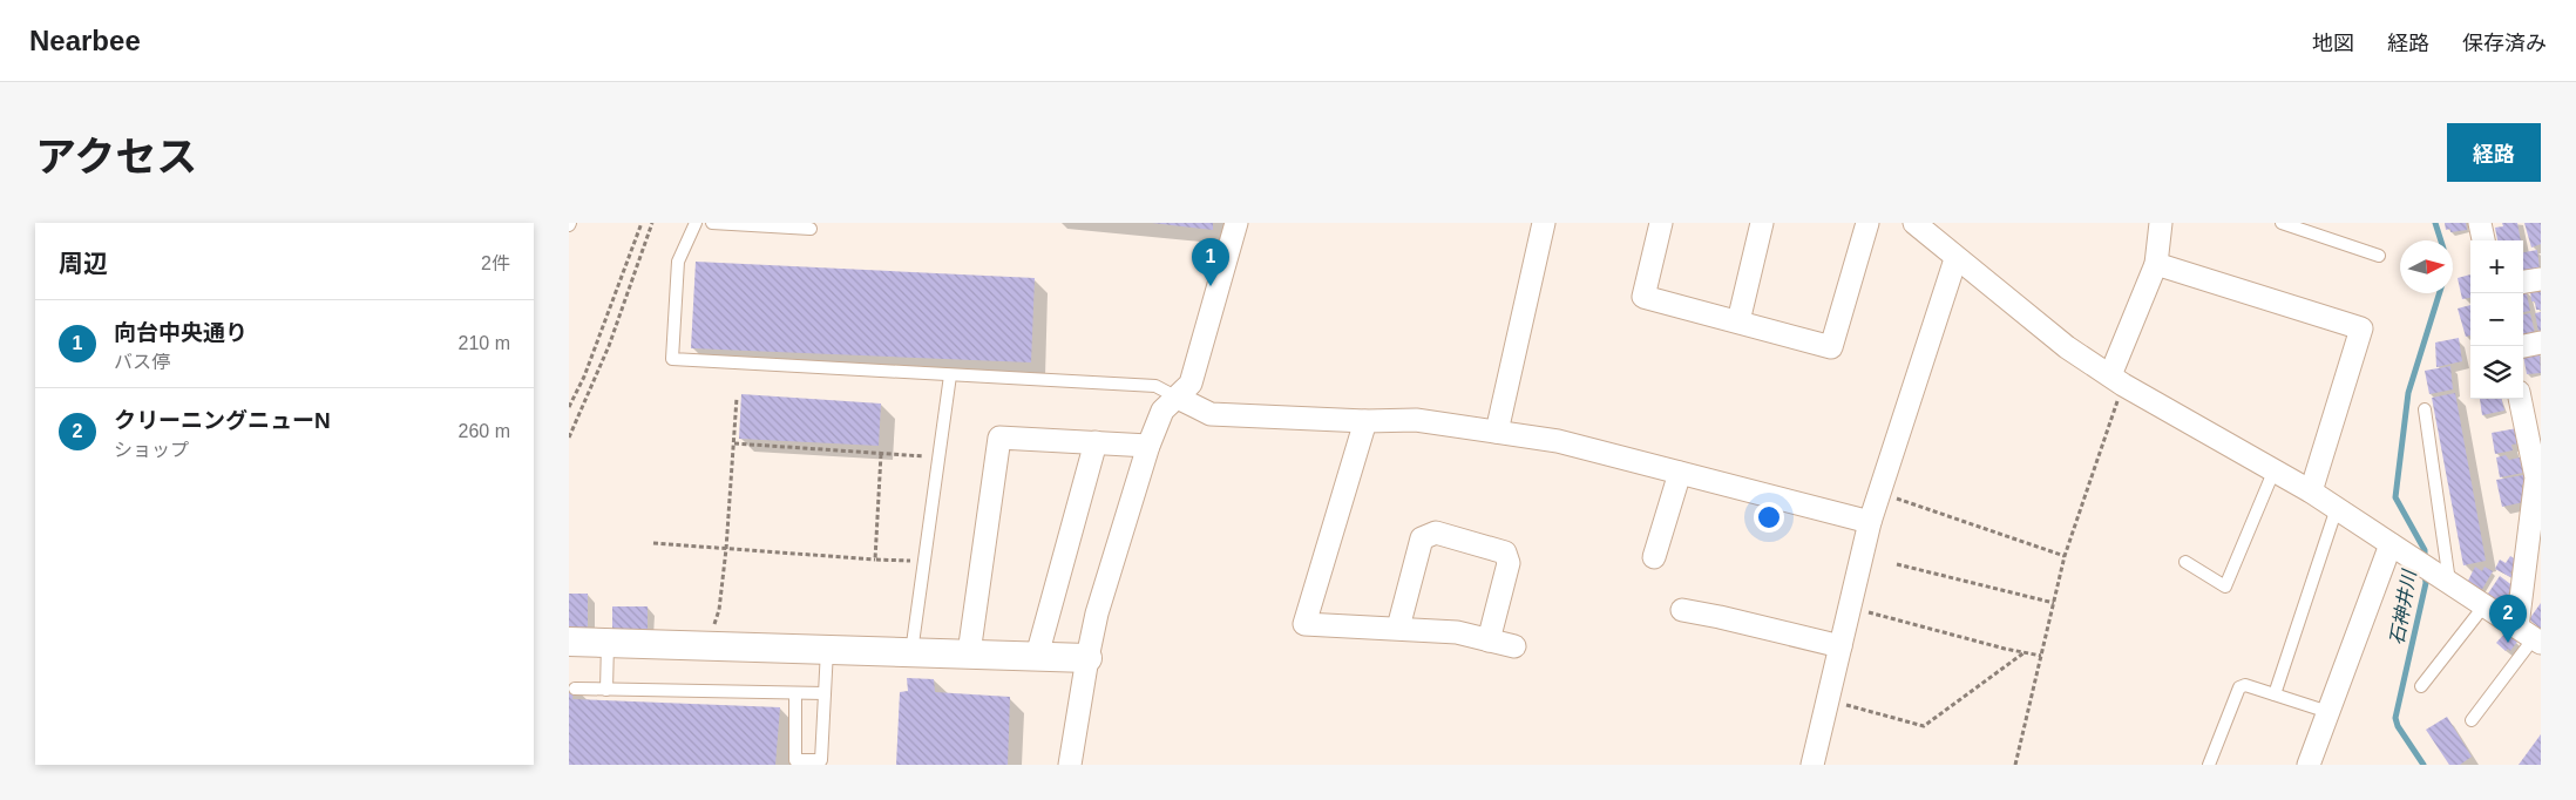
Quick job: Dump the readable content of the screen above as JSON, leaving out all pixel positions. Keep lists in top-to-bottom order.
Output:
{
  "water": ["石神井川"],
  "north": "right",
  "page": {
    "header": "Nearbee",
    "nav": ["地図", "経路", "保存済み"],
    "title": "アクセス",
    "buttons": "経路",
    "heading": ["周辺", "2件"],
    "pins": ["1", "2"],
    "map_buttons": ["+", "−"],
    "list": [
      {
        "mark": "1",
        "name": "向台中央通り",
        "note": "バス停",
        "value": "210 m"
      },
      {
        "mark": "2",
        "name": "クリーニングニューN",
        "note": "ショップ",
        "value": "260 m"
      }
    ]
  }
}
